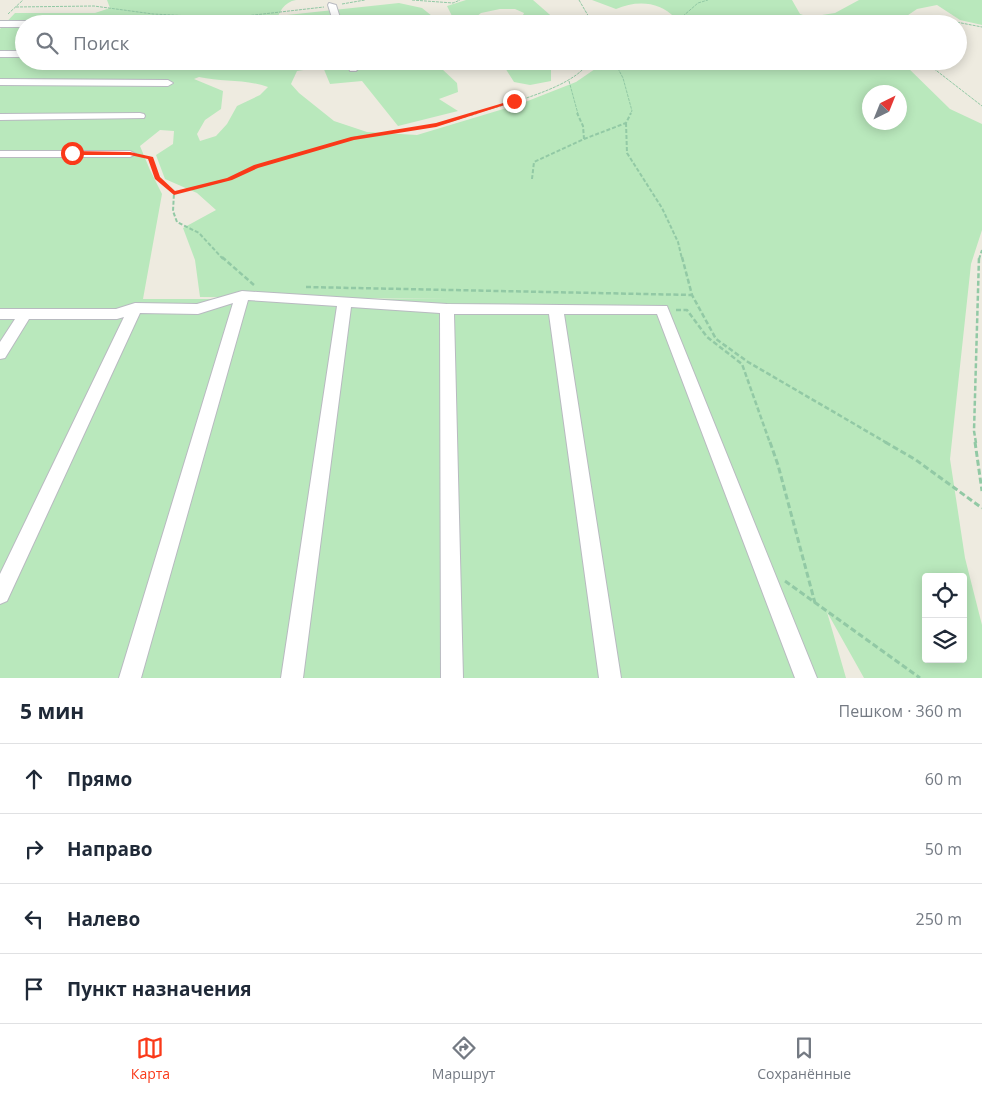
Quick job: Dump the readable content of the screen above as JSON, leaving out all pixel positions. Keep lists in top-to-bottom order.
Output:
{
  "north": "top right",
  "page": {
    "search": "Поиск",
    "heading": ["5 мин", "Пешком · 360 m"],
    "list": [
      ["Прямо", "60 m"],
      ["Направо", "50 m"],
      ["Налево", "250 m"],
      "Пункт назначения"
    ],
    "nav": ["Карта", "Маршрут", "Сохранённые"]
  }
}
